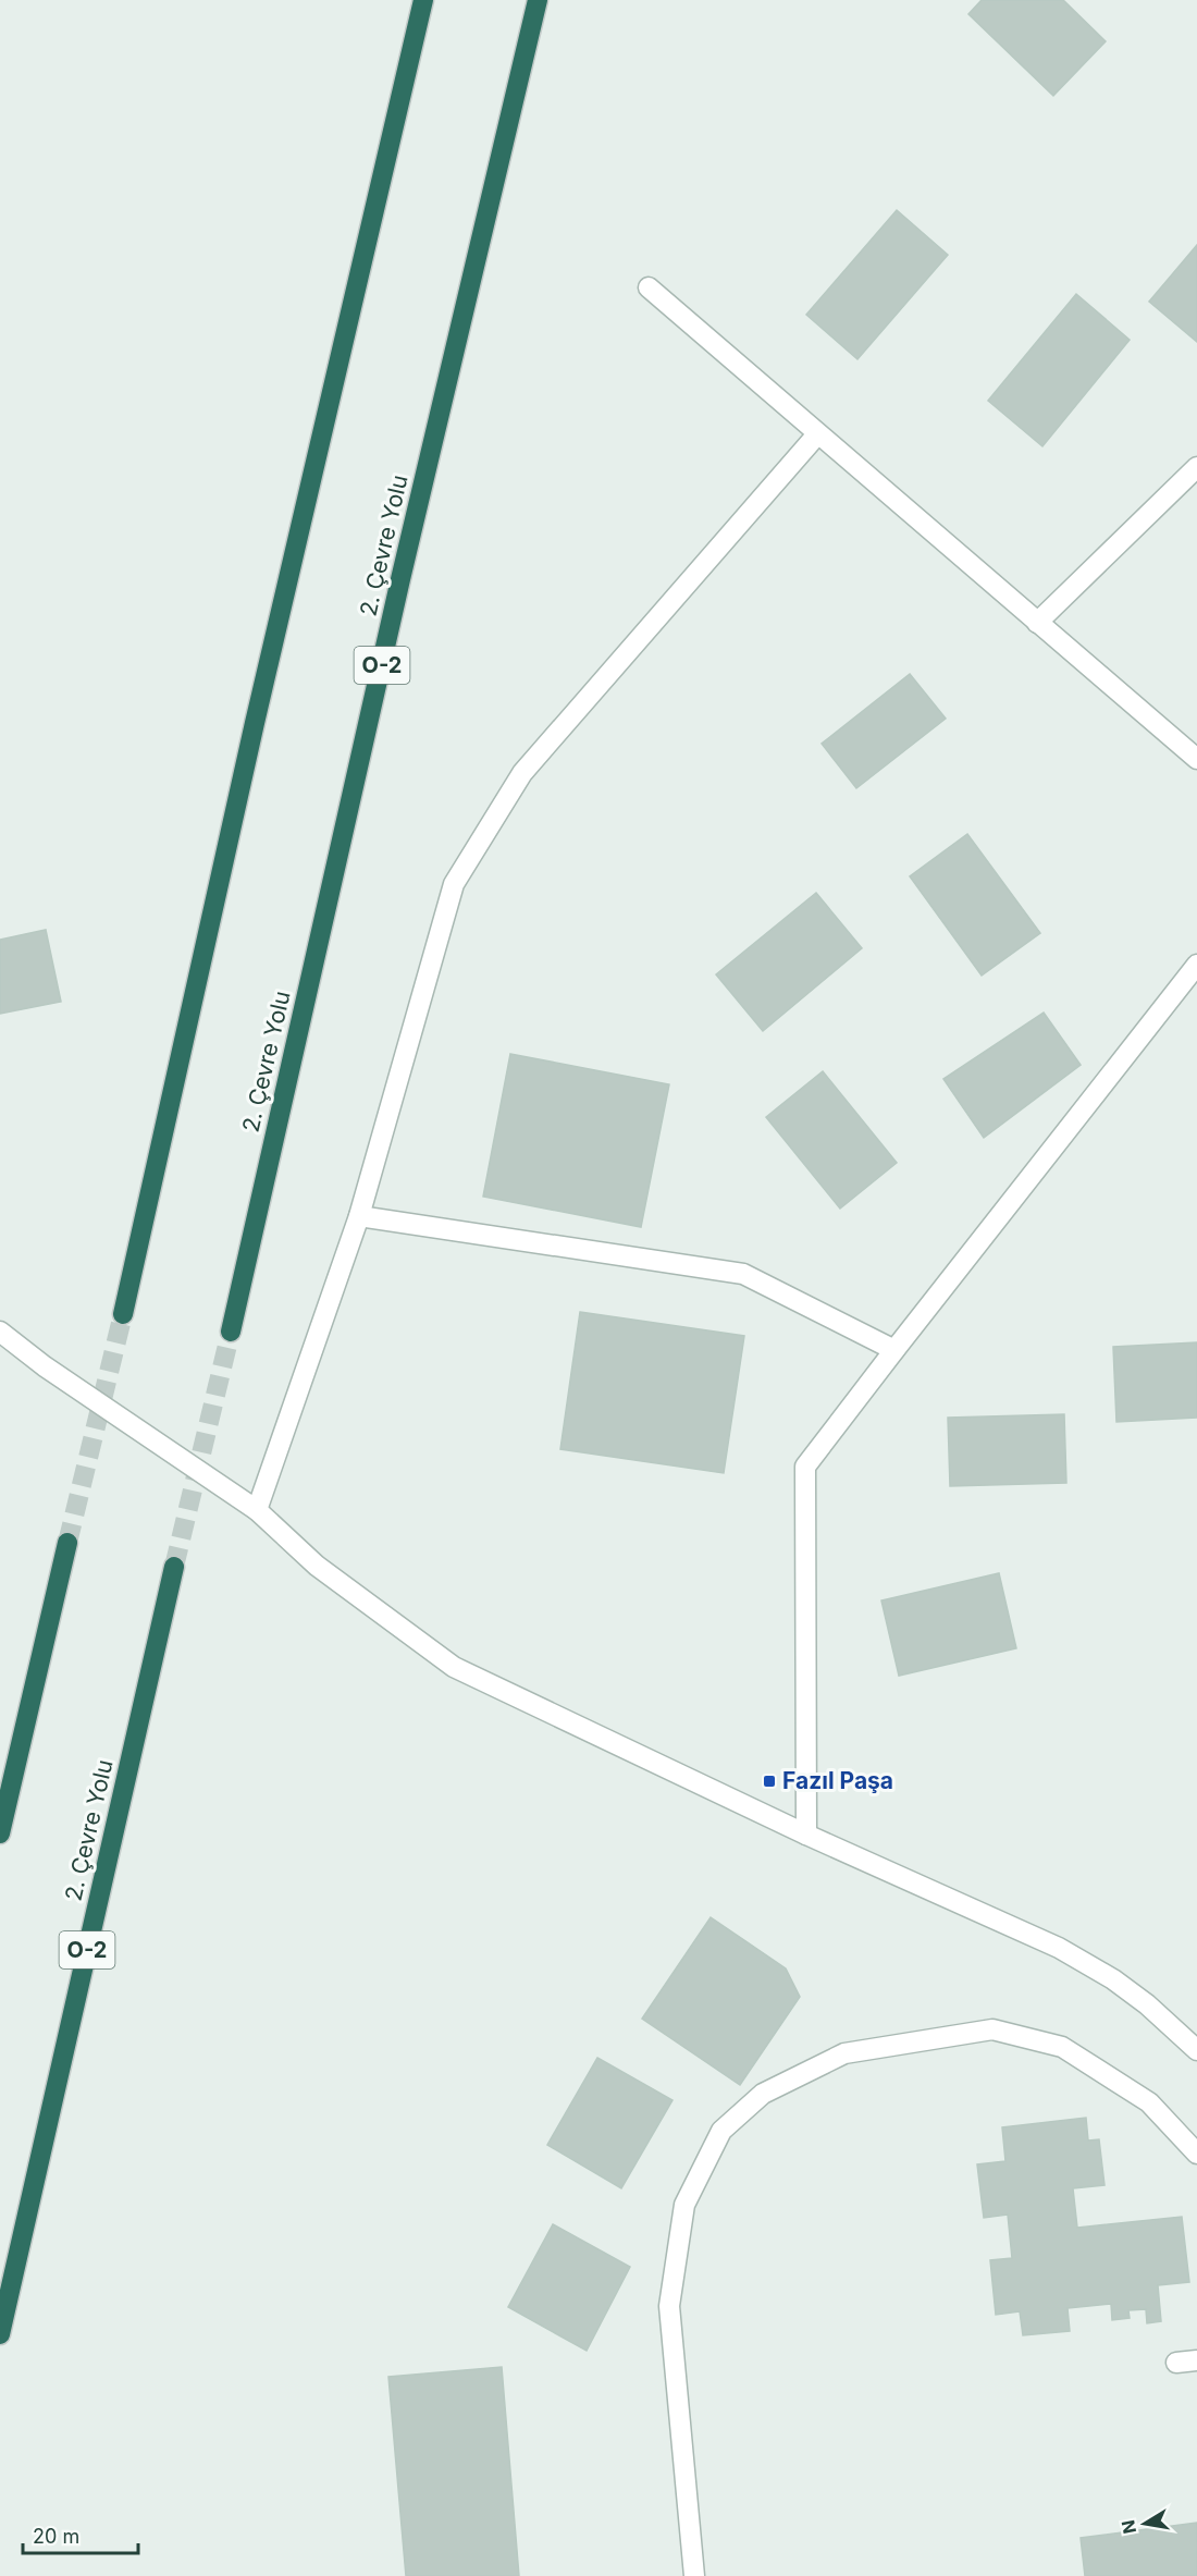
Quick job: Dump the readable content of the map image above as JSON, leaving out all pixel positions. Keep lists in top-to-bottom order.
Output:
{
  "streets": {
    "highway": ["2. Çevre Yolu", "O-2"]
  },
  "places": {
    "transit": ["Fazıl Paşa"]
  },
  "scale_bar": "20 m",
  "north": "left"
}
